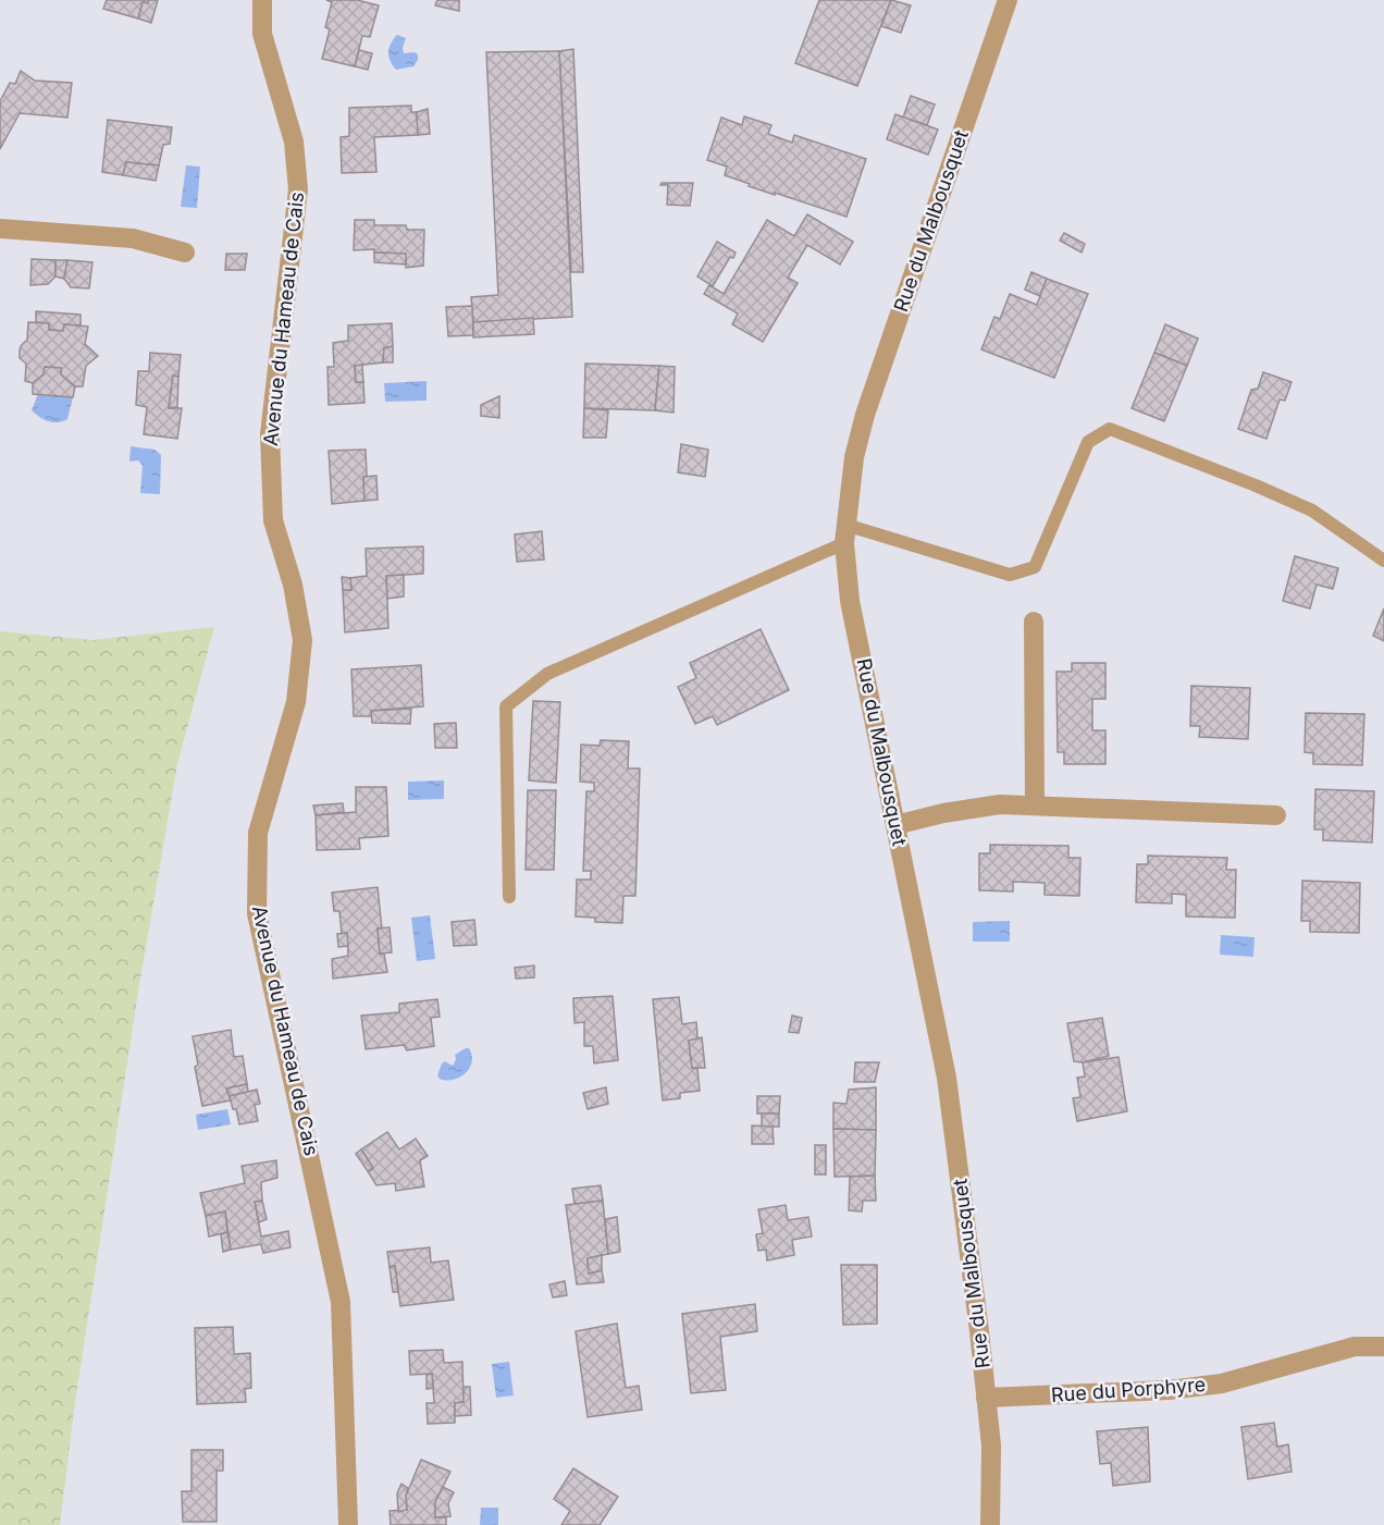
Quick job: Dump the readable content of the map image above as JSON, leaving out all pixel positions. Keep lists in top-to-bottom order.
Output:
{
  "streets": {
    "street": ["Rue du Malbousquet", "Avenue du Hameau de Cais", "Rue du Porphyre"]
  },
  "crossings": [
    ["Rue du Malbousquet", "Rue du Porphyre"]
  ]
}
